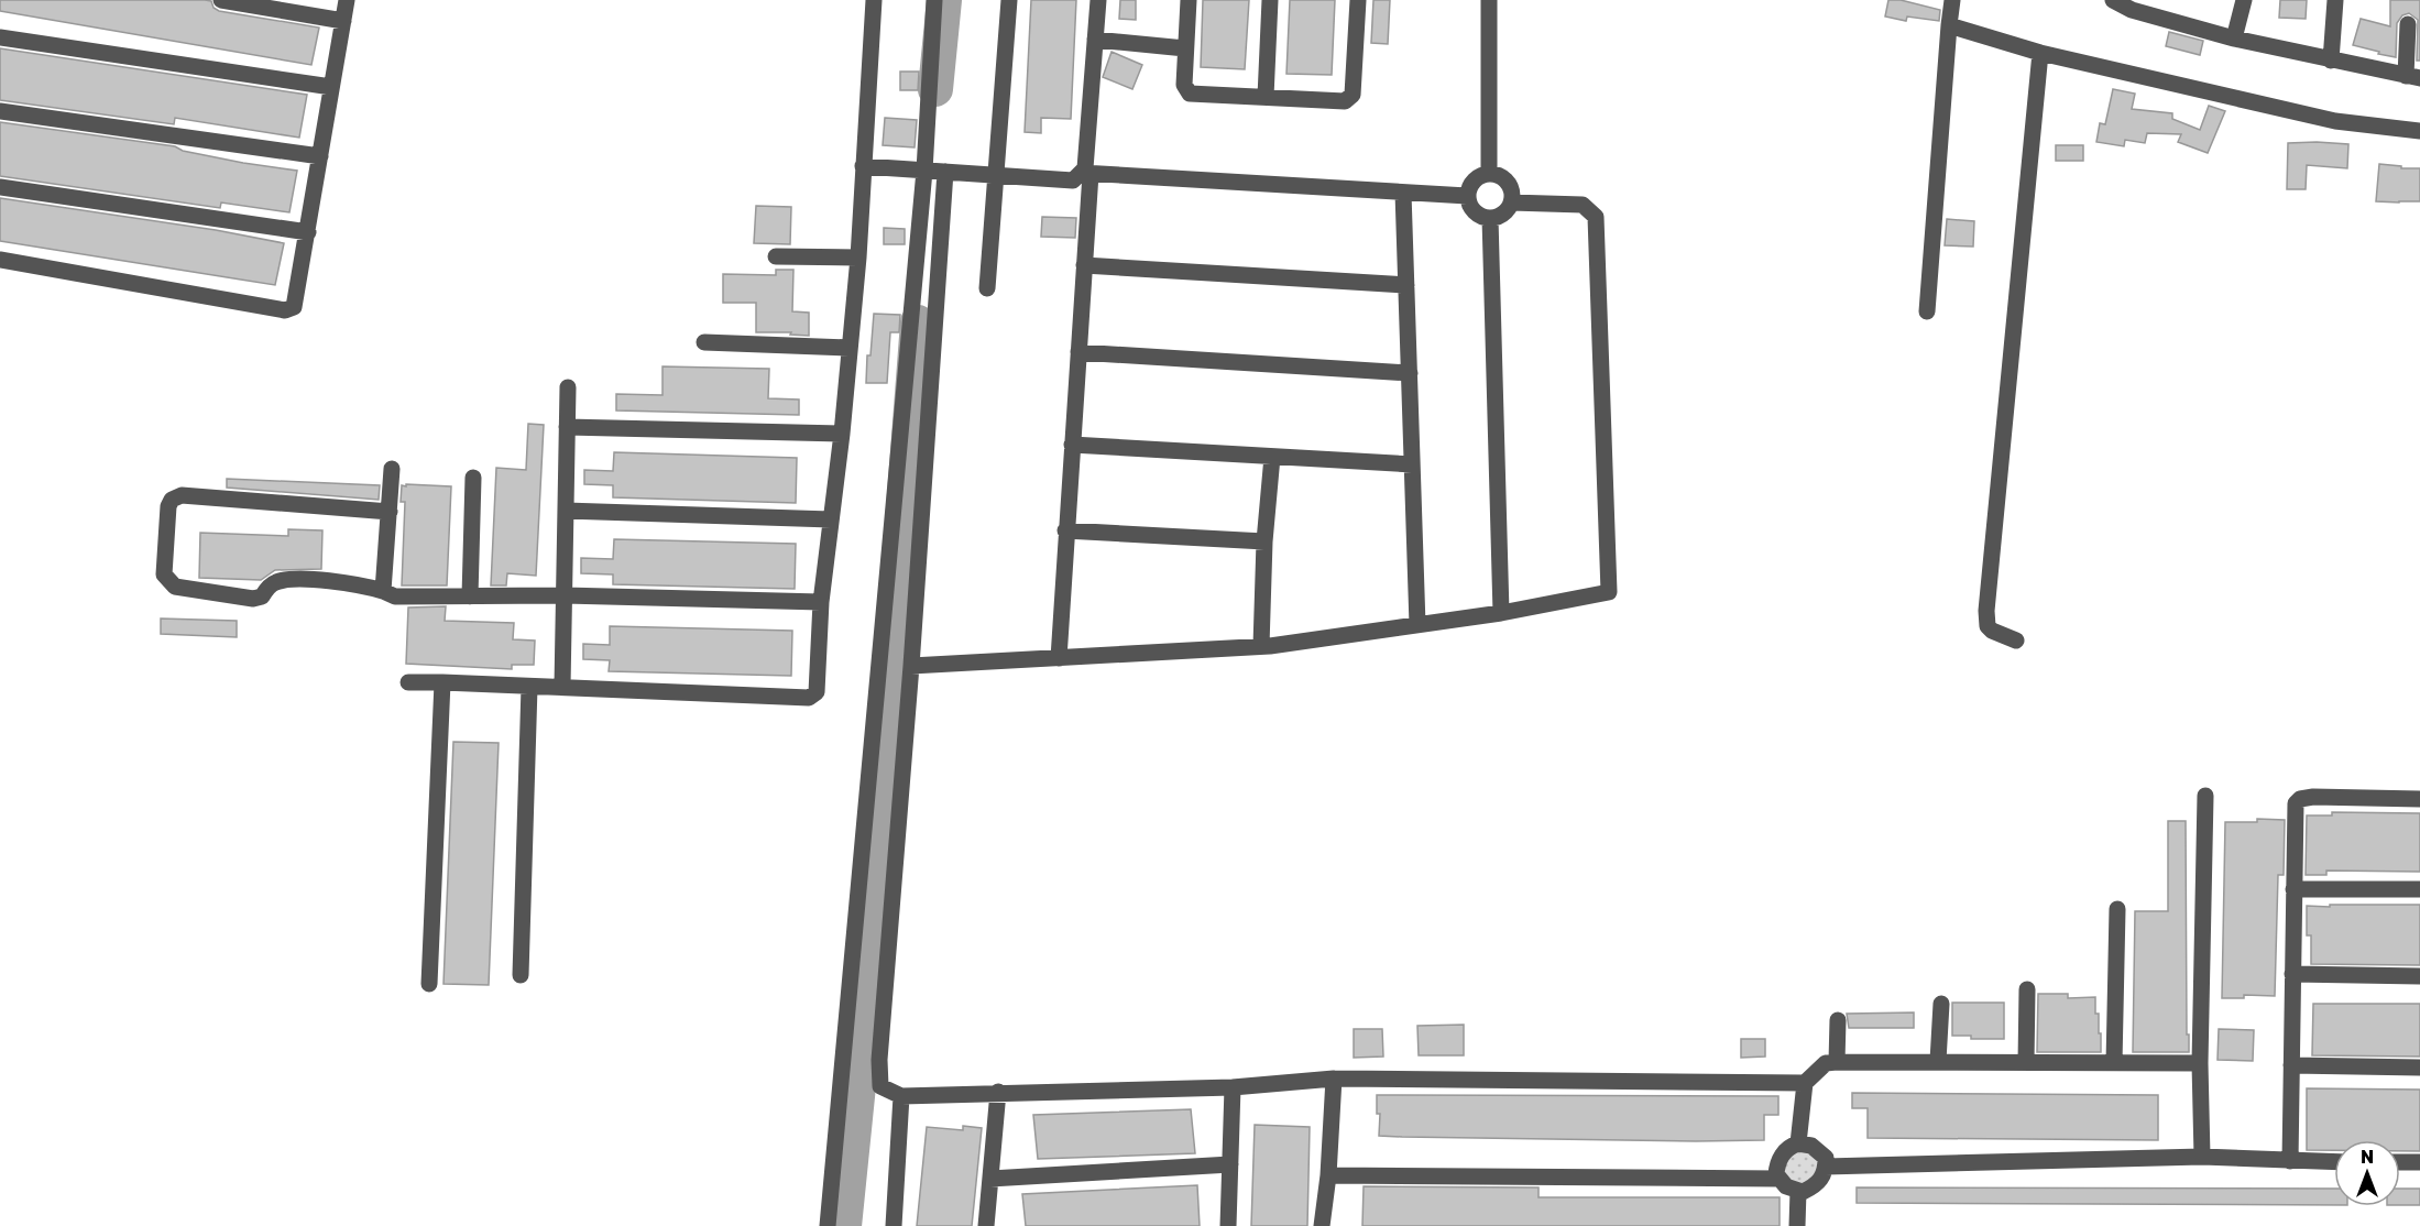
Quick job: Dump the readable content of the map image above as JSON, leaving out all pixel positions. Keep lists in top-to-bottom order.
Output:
{
  "north": "top"
}
